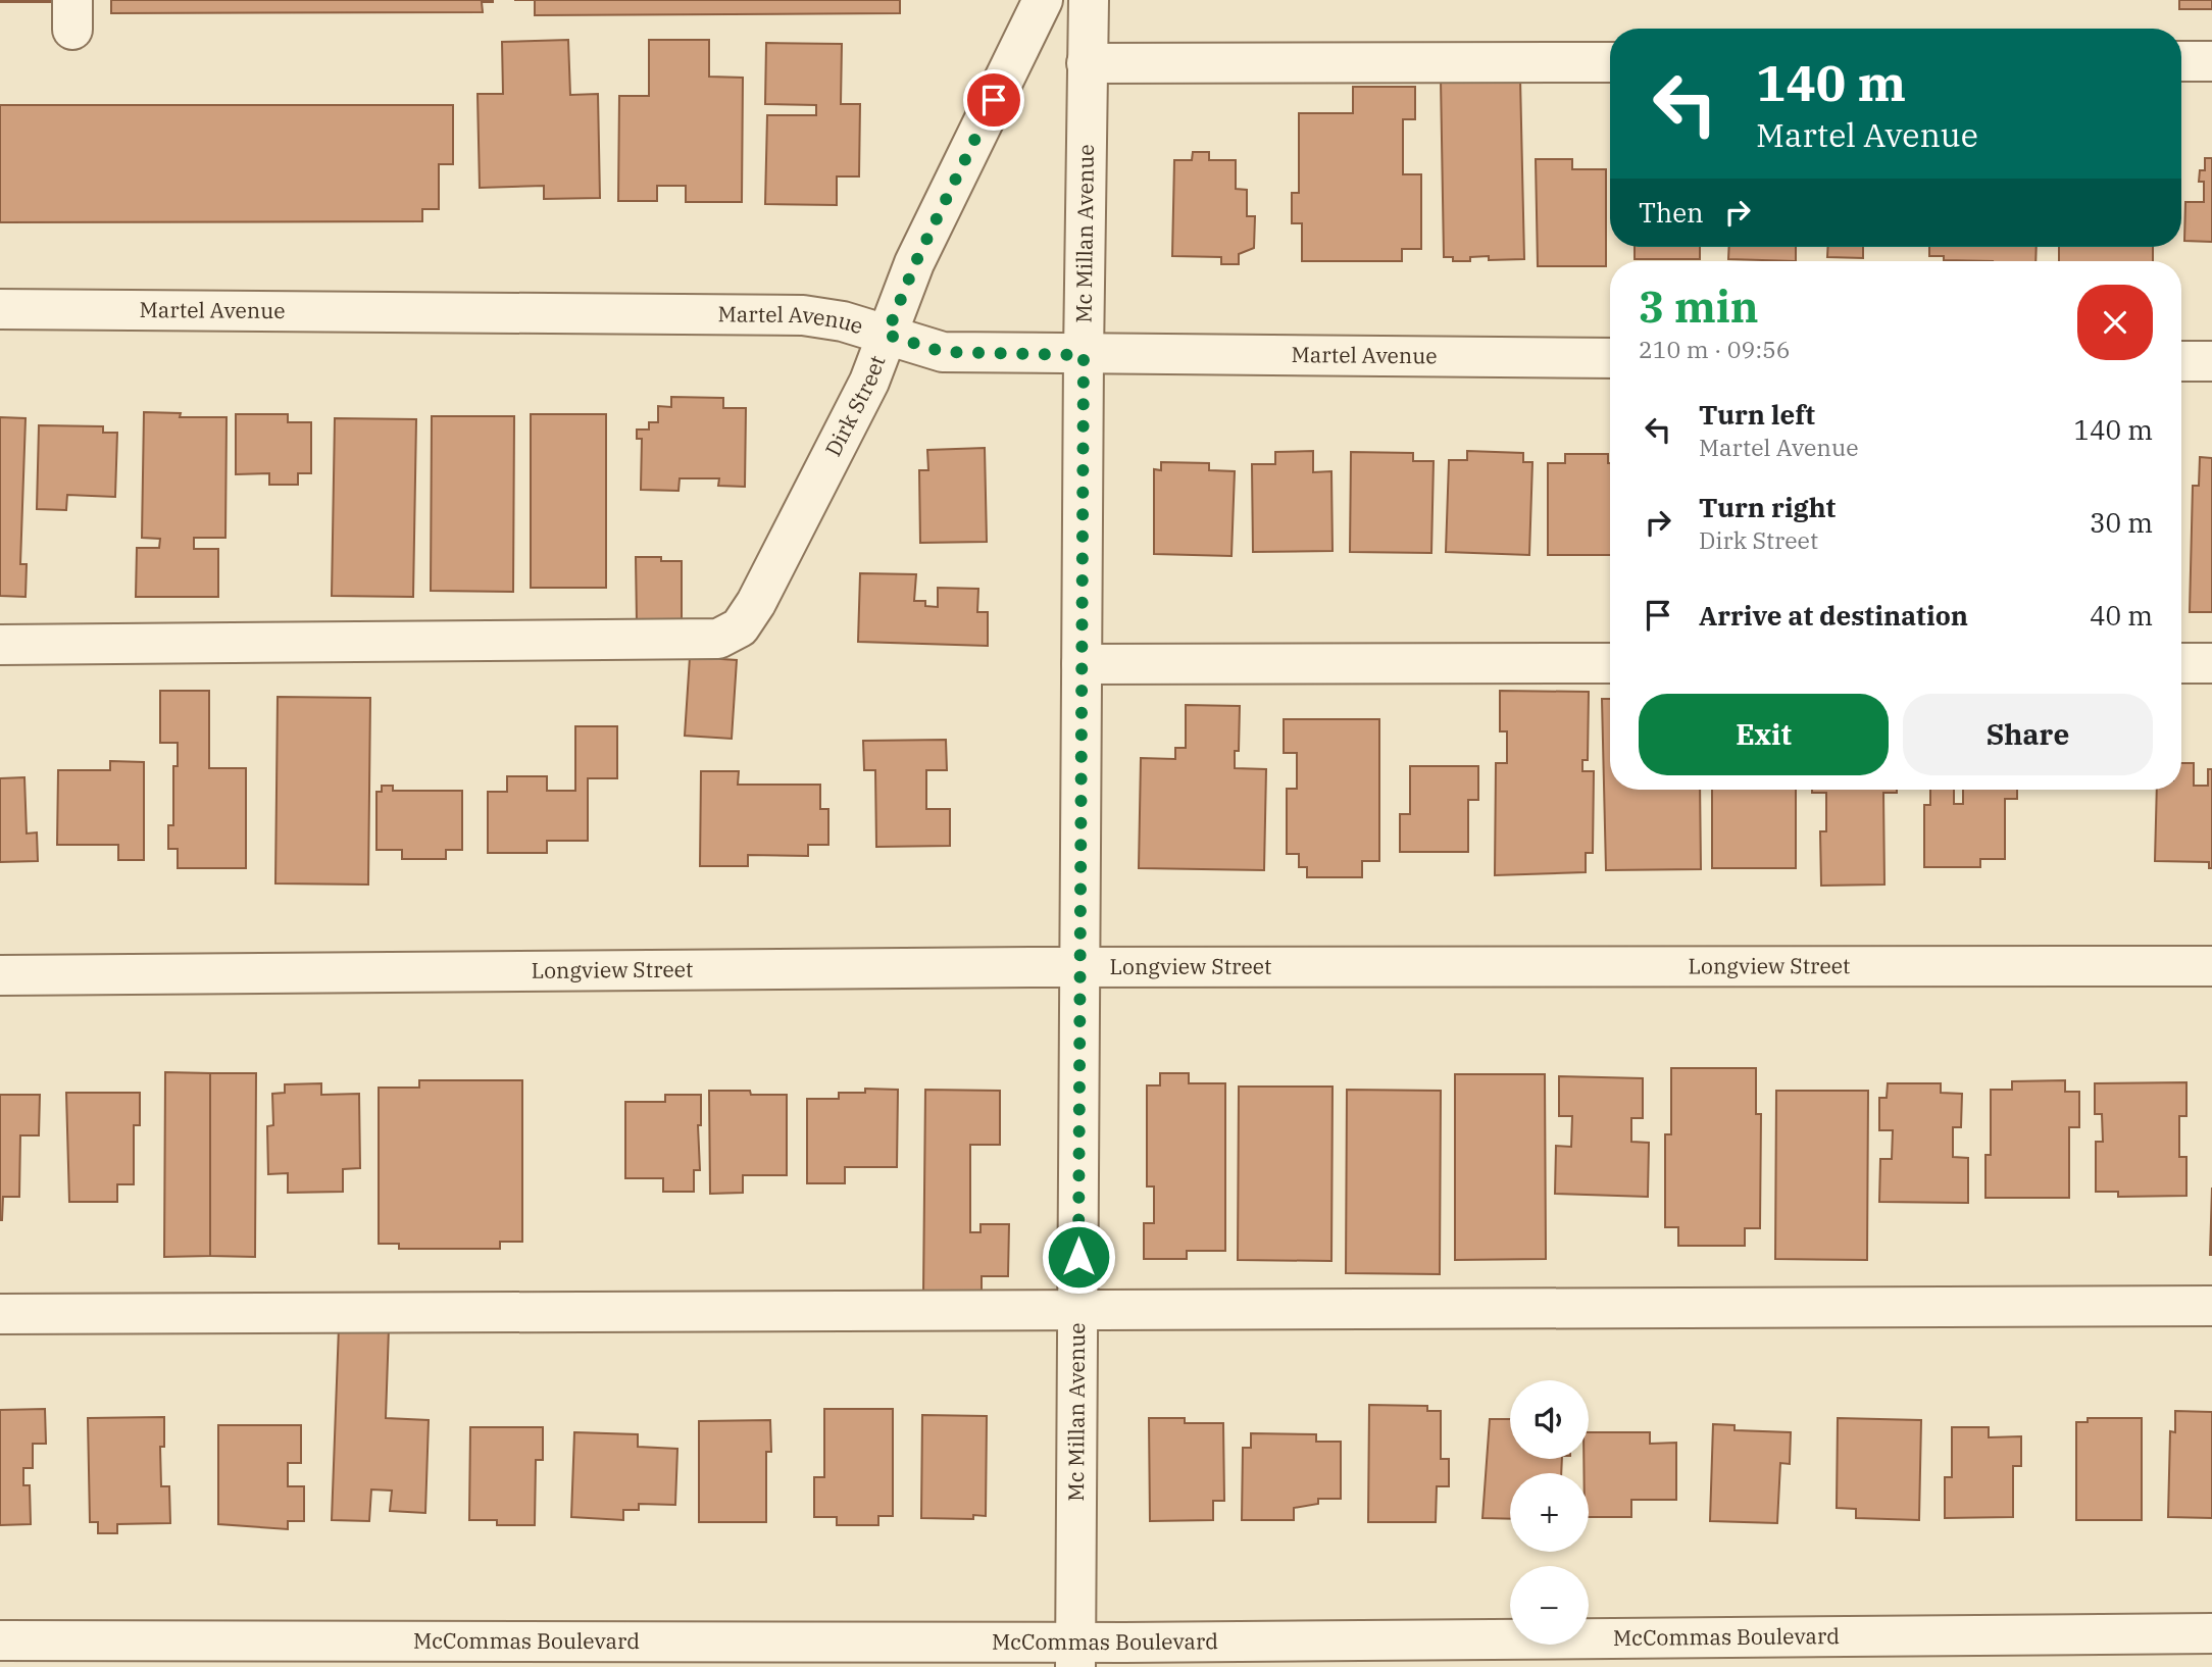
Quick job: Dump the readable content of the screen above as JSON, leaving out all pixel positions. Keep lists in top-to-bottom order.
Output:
{
  "streets": {
    "street": [
      "Mc Millan Avenue",
      "Martel Avenue",
      "Dirk Street",
      "Longview Street",
      "McCommas Boulevard"
    ]
  },
  "crossings": [
    ["Mc Millan Avenue", "Martel Avenue"],
    ["Mc Millan Avenue", "Longview Street"],
    ["Mc Millan Avenue", "McCommas Boulevard"],
    ["Martel Avenue", "Dirk Street"]
  ],
  "page": {
    "turn": ["140 m", "Martel Avenue"],
    "then": "Then",
    "heading": ["3 min", "210 m · 09:56"],
    "list": [
      {
        "name": "Turn left",
        "note": "Martel Avenue",
        "value": "140 m"
      },
      {
        "name": "Turn right",
        "note": "Dirk Street",
        "value": "30 m"
      },
      {
        "name": "Arrive at destination",
        "value": "40 m"
      }
    ],
    "buttons": ["Exit", "Share"],
    "map_buttons": ["+", "−"]
  }
}
